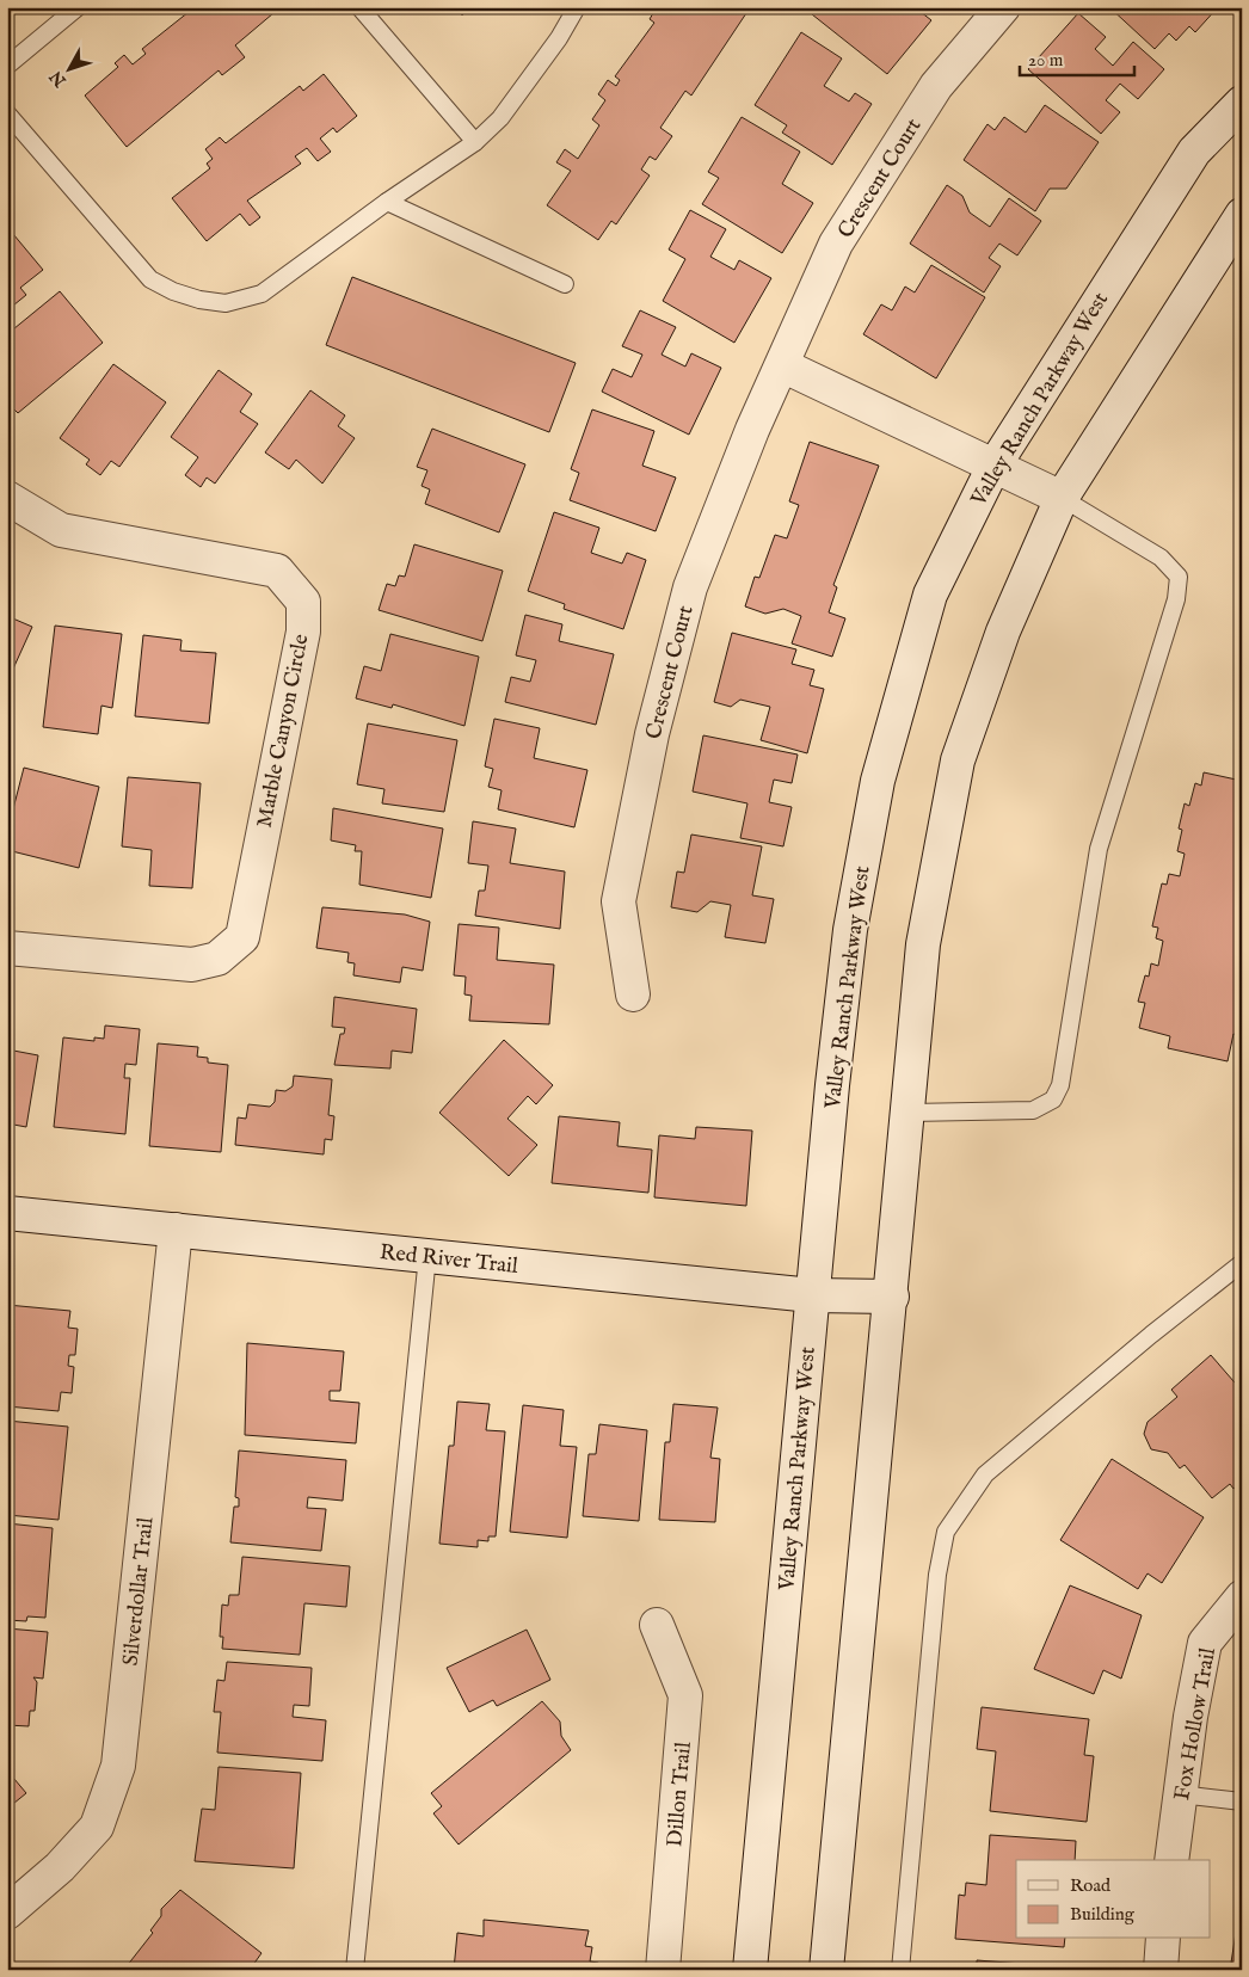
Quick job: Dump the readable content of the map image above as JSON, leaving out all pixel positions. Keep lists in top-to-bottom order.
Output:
{
  "streets": {
    "street": [
      "Crescent Court",
      "Valley Ranch Parkway West",
      "Marble Canyon Circle",
      "Red River Trail",
      "Silverdollar Trail",
      "Fox Hollow Trail",
      "Dillon Trail"
    ]
  },
  "crossings": [
    ["Valley Ranch Parkway West", "Red River Trail"],
    ["Red River Trail", "Silverdollar Trail"]
  ],
  "legend": ["Road", "Building"],
  "scale_bar": "20 m",
  "north": "bottom left"
}
